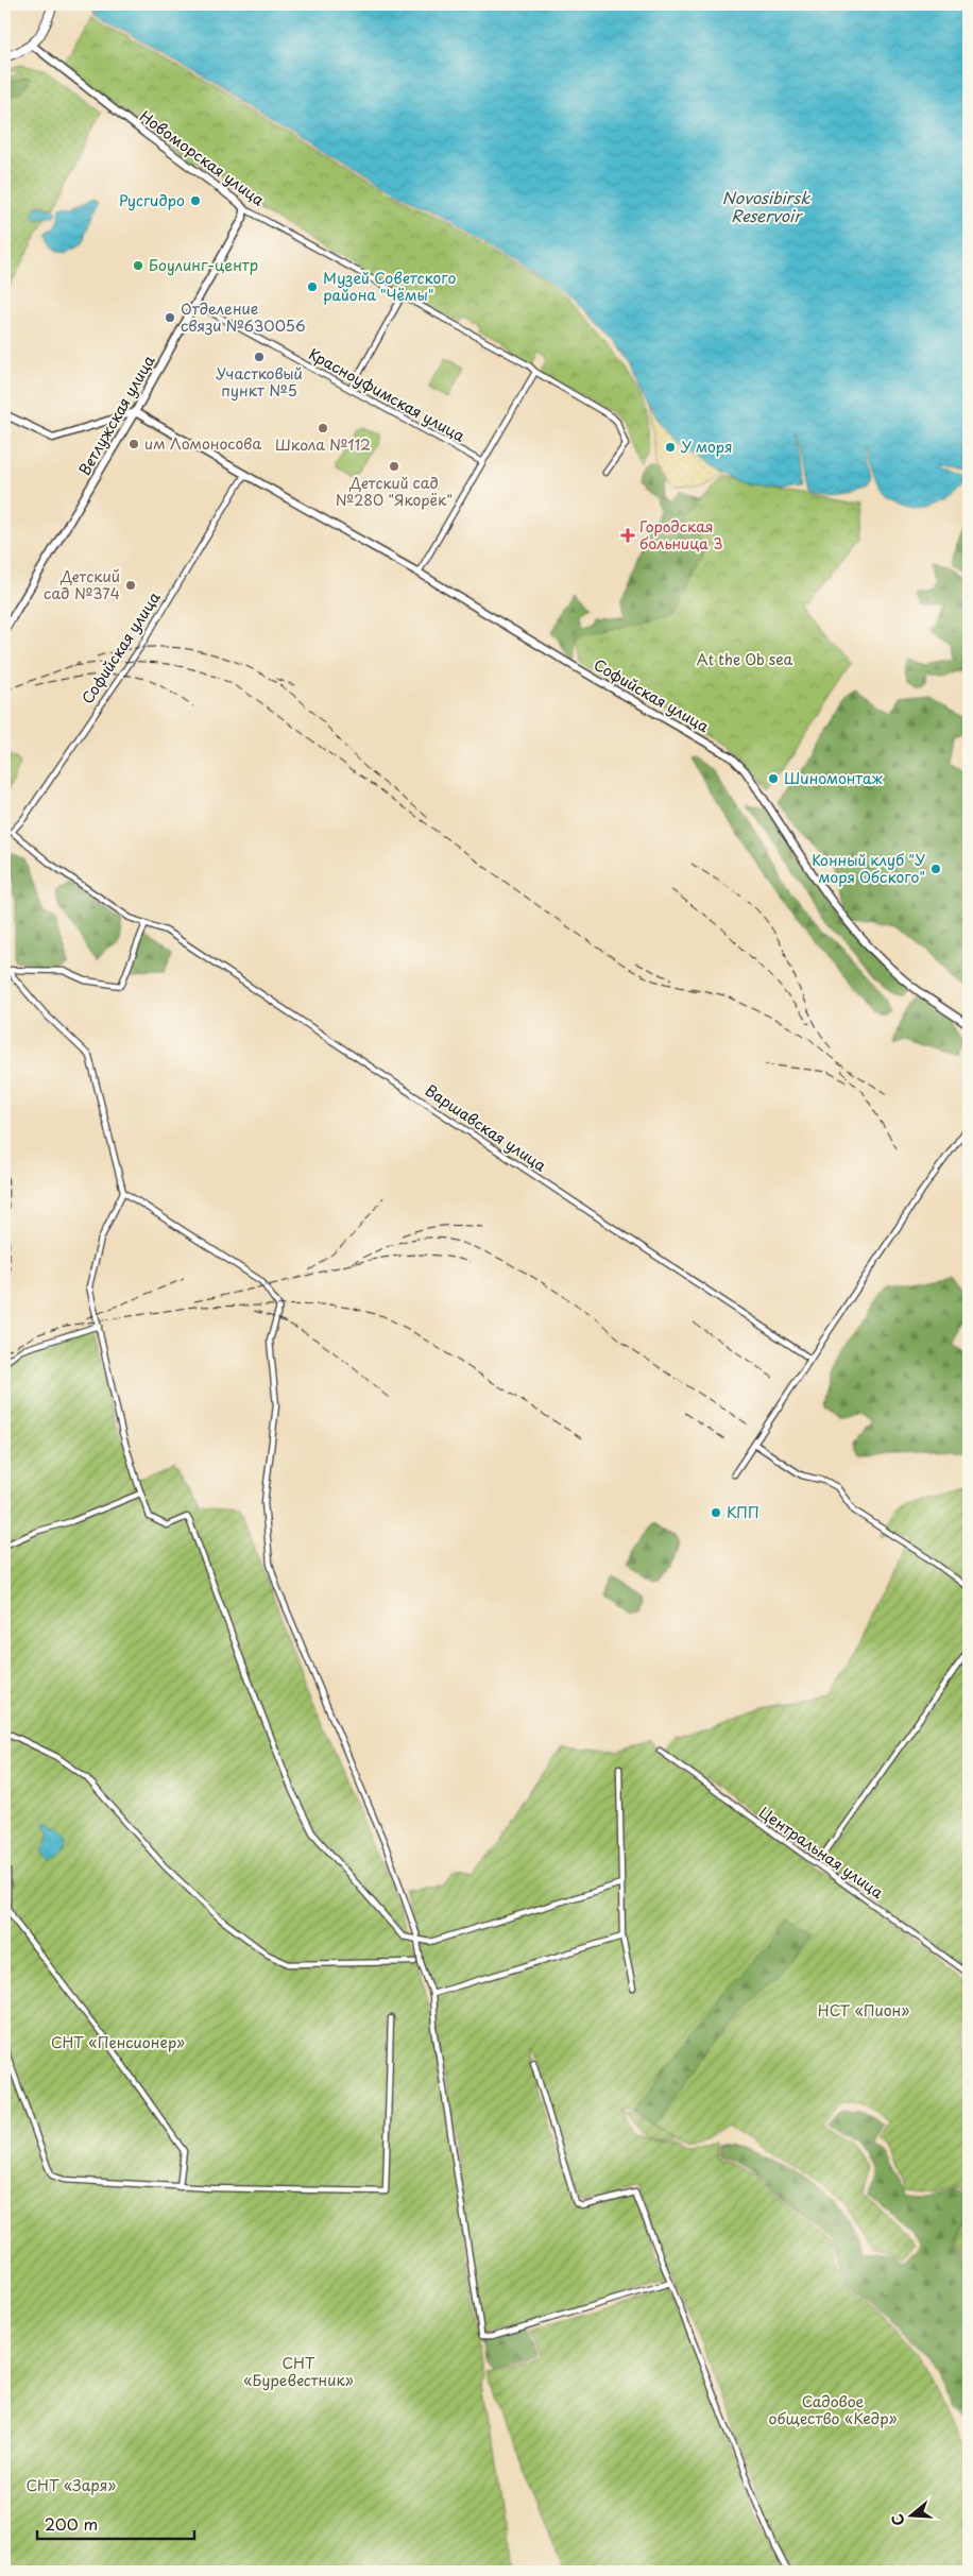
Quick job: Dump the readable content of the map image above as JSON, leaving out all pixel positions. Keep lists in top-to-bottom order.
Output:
{
  "streets": {
    "main road": ["Новоморская улица", "Ветлужская улица", "Софийская улица"],
    "street": ["Красноуфимская улица", "Варшавская улица", "Центральная улица"]
  },
  "crossings": [
    ["Новоморская улица", "Ветлужская улица"],
    ["Красноуфимская улица", "Ветлужская улица"],
    ["Ветлужская улица", "Софийская улица"],
    ["Софийская улица", "Варшавская улица"]
  ],
  "water": ["Novosibirsk Reservoir"],
  "parks": [
    "At the Ob sea",
    "НСТ «Пион»",
    "СНТ «Пенсионер»",
    "СНТ «Буревестник»",
    "Садовое общество «Кедр»",
    "СНТ «Заря»"
  ],
  "places": {
    "other": [
      "Русгидро",
      "Боулинг-центр",
      "Музей Советского района \"Чёмы\"",
      "Отделение связи №630056",
      "Участковый пункт №5",
      "Школа №112",
      "им Ломоносова",
      "У моря",
      "Детский сад №280 \"Якорёк\"",
      "Детский сад №374",
      "Шиномонтаж",
      "Конный клуб \"У моря Обского\"",
      "КПП"
    ],
    "health": ["Городская больница 3"]
  },
  "scale_bar": "200 m",
  "north": "left"
}
